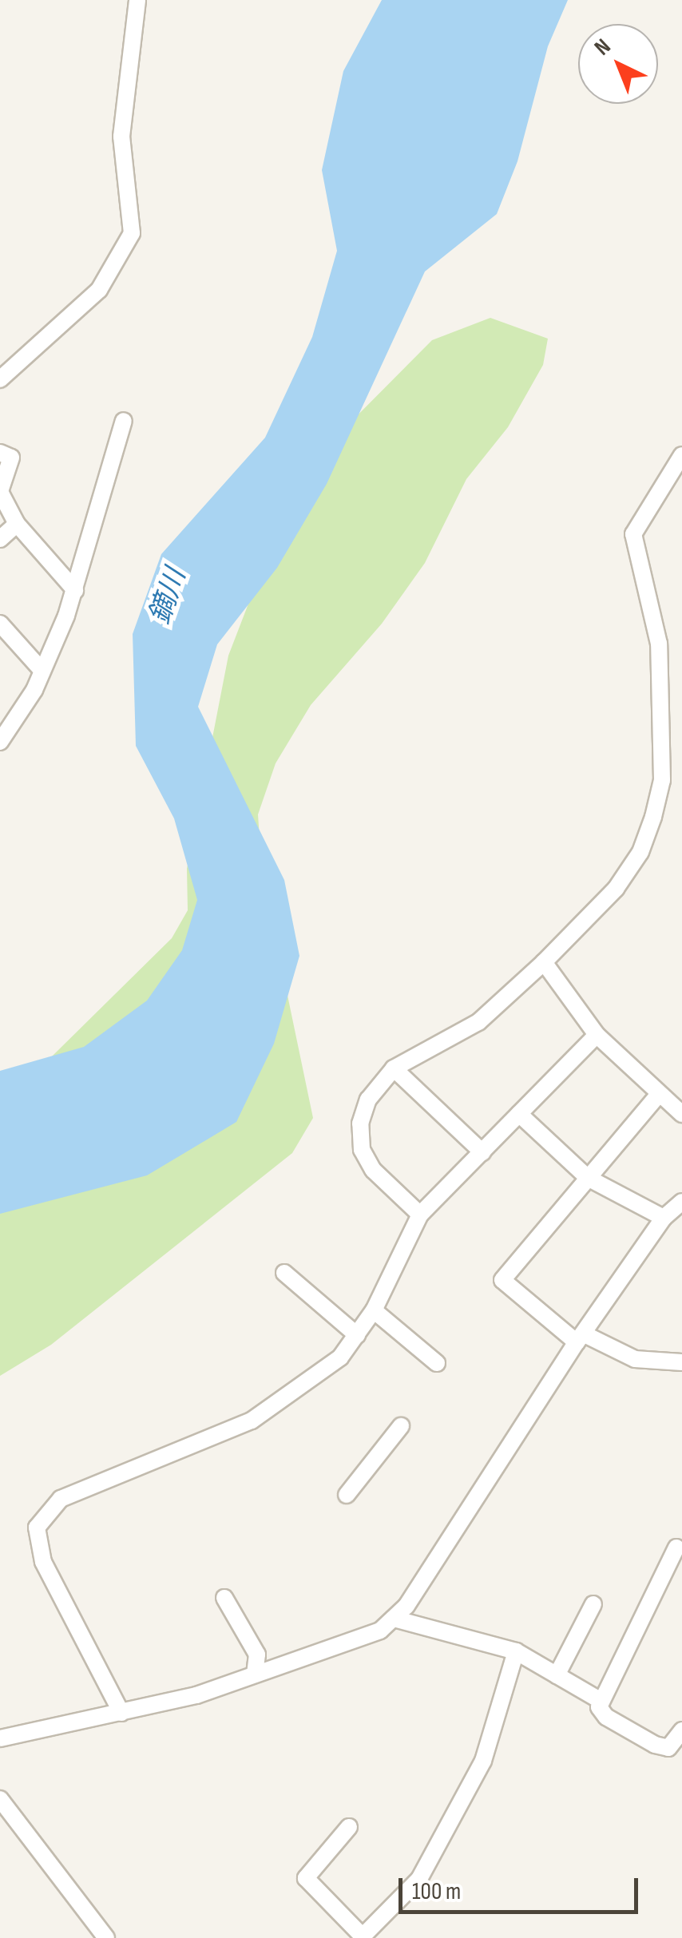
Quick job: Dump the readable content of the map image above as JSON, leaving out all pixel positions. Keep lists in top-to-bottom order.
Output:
{
  "water": ["鏑川"],
  "scale_bar": "100 m",
  "north": "top left"
}
